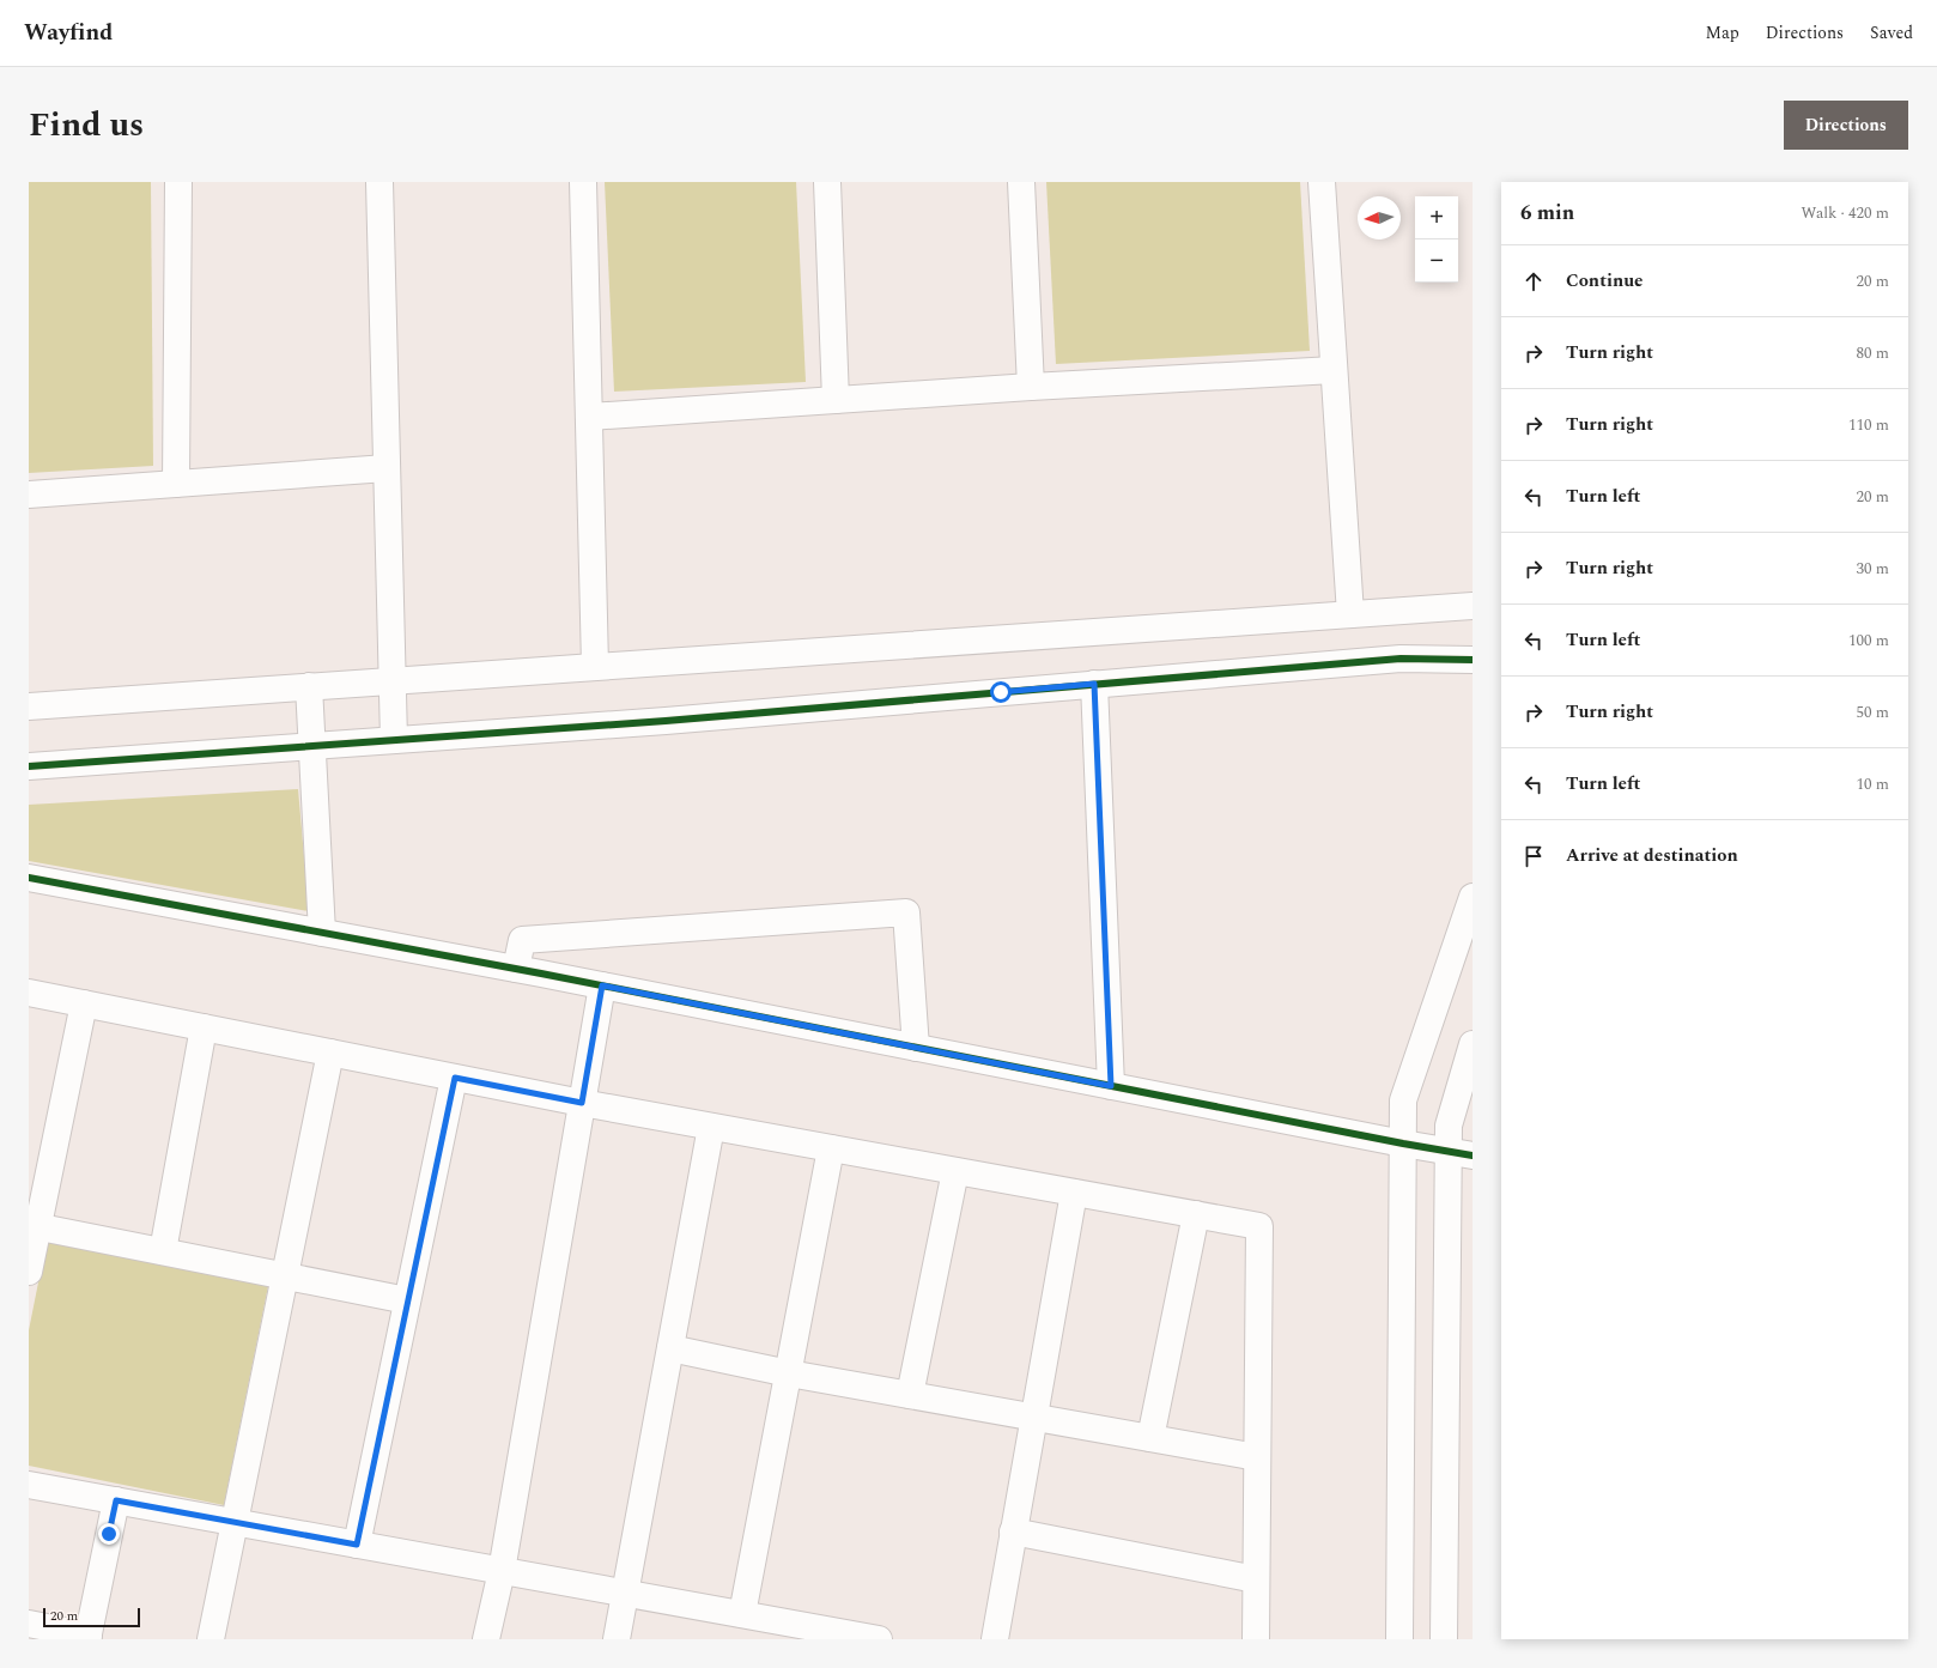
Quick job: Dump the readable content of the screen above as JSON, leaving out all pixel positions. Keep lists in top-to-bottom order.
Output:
{
  "scale_bar": "20 m",
  "north": "left",
  "page": {
    "header": "Wayfind",
    "nav": ["Map", "Directions", "Saved"],
    "title": "Find us",
    "buttons": "Directions",
    "heading": ["6 min", "Walk · 420 m"],
    "map_buttons": ["+", "−"],
    "list": [
      ["Continue", "20 m"],
      ["Turn right", "80 m"],
      ["Turn right", "110 m"],
      ["Turn left", "20 m"],
      ["Turn right", "30 m"],
      ["Turn left", "100 m"],
      ["Turn right", "50 m"],
      ["Turn left", "10 m"],
      "Arrive at destination"
    ],
    "scale": "20 m"
  }
}
